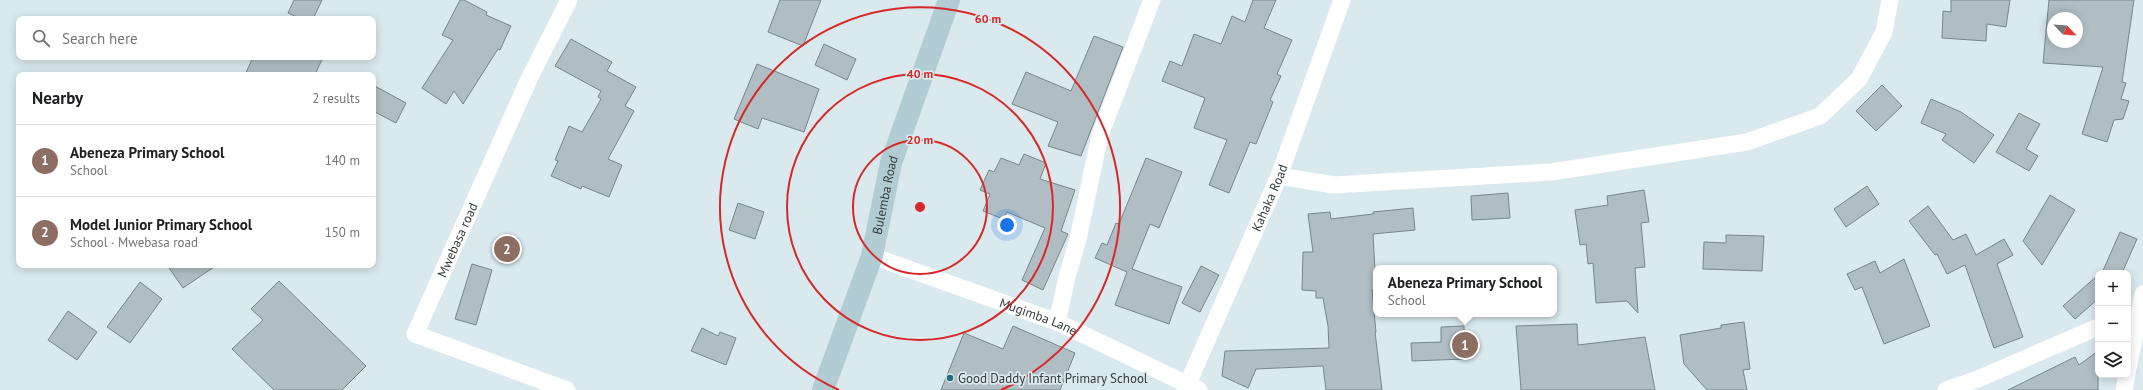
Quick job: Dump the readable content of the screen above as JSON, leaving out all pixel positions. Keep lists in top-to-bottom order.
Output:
{
  "streets": {
    "main road": ["Bulemba Road"],
    "street": ["Kahaka Road", "Mwebasa road", "Mugimba Lane"]
  },
  "crossings": [
    ["Bulemba Road", "Mugimba Lane"],
    ["Kahaka Road", "Mugimba Lane"]
  ],
  "places": ["Good Daddy Infant Primary School"],
  "north": "bottom right",
  "page": {
    "search": "Search here",
    "heading": ["Nearby", "2 results"],
    "list": [
      {
        "mark": "1",
        "name": "Abeneza Primary School",
        "note": "School",
        "value": "140 m"
      },
      {
        "mark": "2",
        "name": "Model Junior Primary School",
        "note": "School · Mwebasa road",
        "value": "150 m"
      }
    ],
    "pins": ["2", "1"],
    "popup": ["Abeneza Primary School", "School"],
    "map_buttons": ["+", "−"]
  },
  "rings": ["60 m", "40 m", "20 m"]
}
